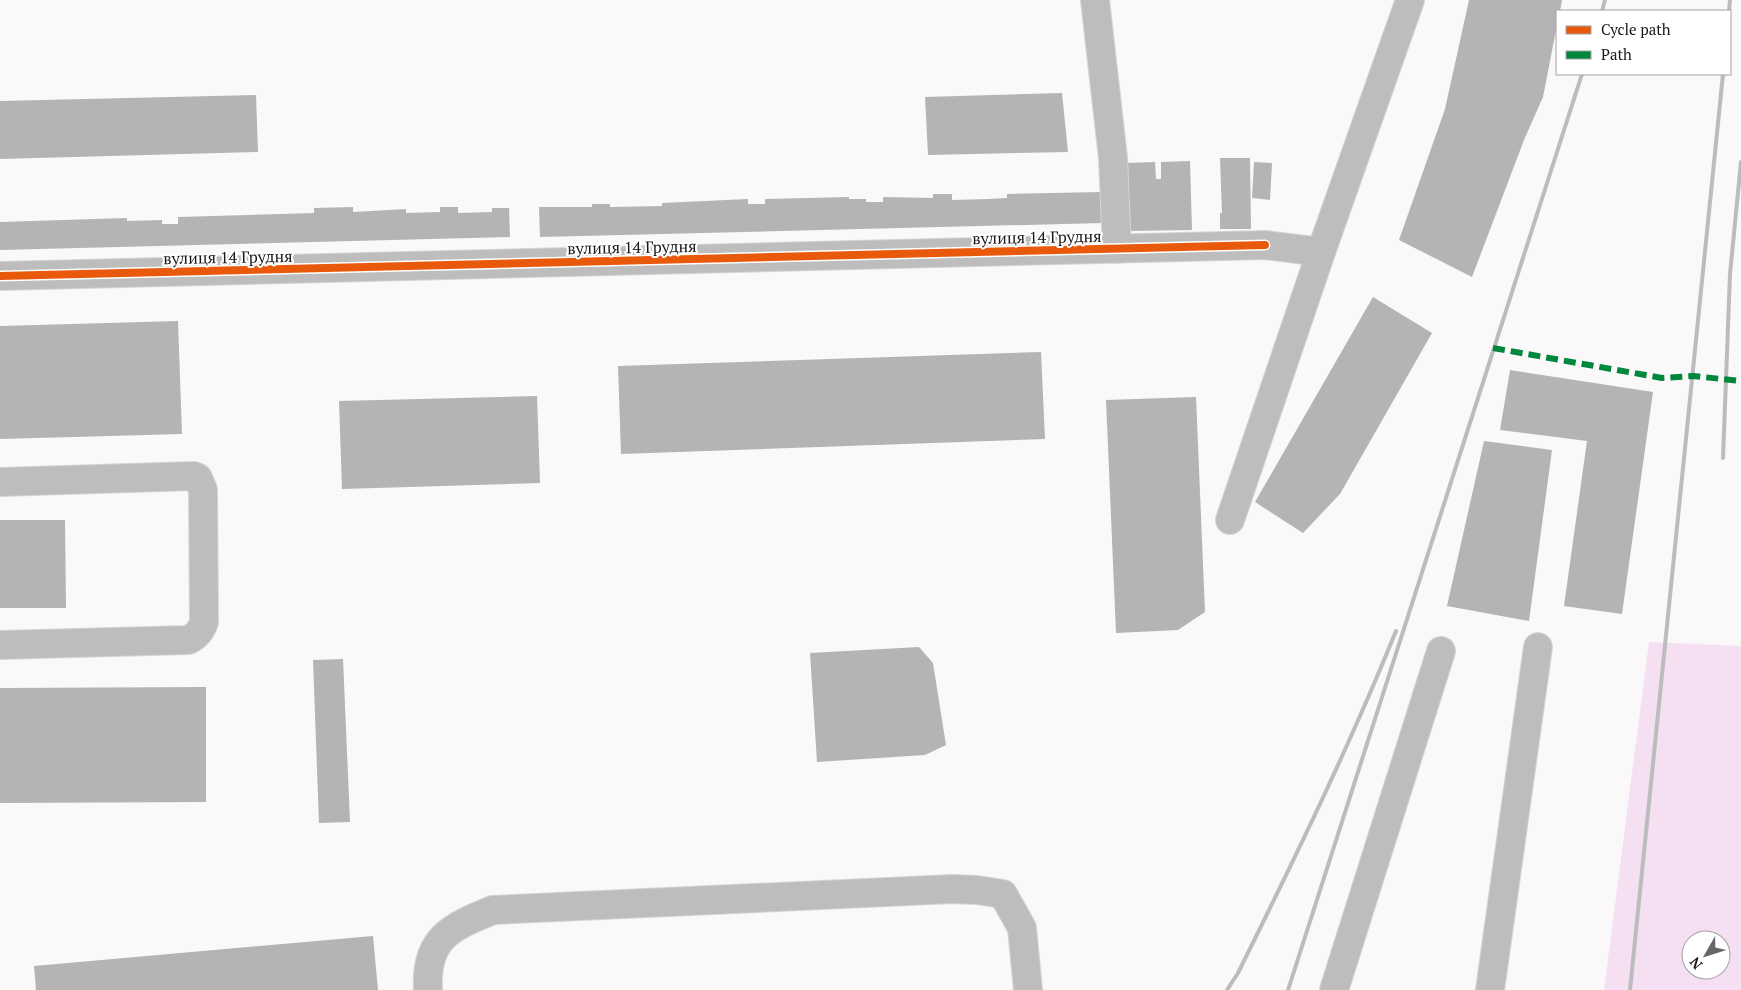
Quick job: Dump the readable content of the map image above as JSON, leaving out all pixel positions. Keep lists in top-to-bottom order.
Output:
{
  "streets": {
    "street": ["вулиця 14 Грудня"]
  },
  "legend": ["Cycle path", "Path"],
  "north": "bottom left"
}
